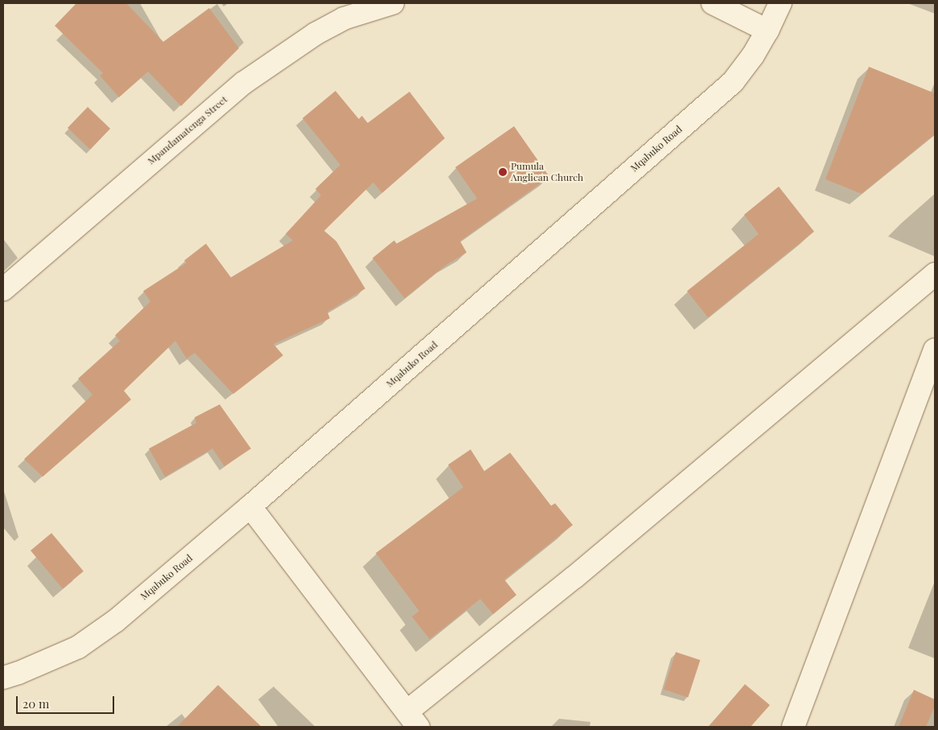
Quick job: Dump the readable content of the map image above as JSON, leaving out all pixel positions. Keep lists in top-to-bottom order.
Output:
{
  "streets": {
    "street": ["Mpandamatenga Street", "Mqabuko Road"]
  },
  "places": ["Pumula Anglican Church"],
  "scale_bar": "20 m"
}
